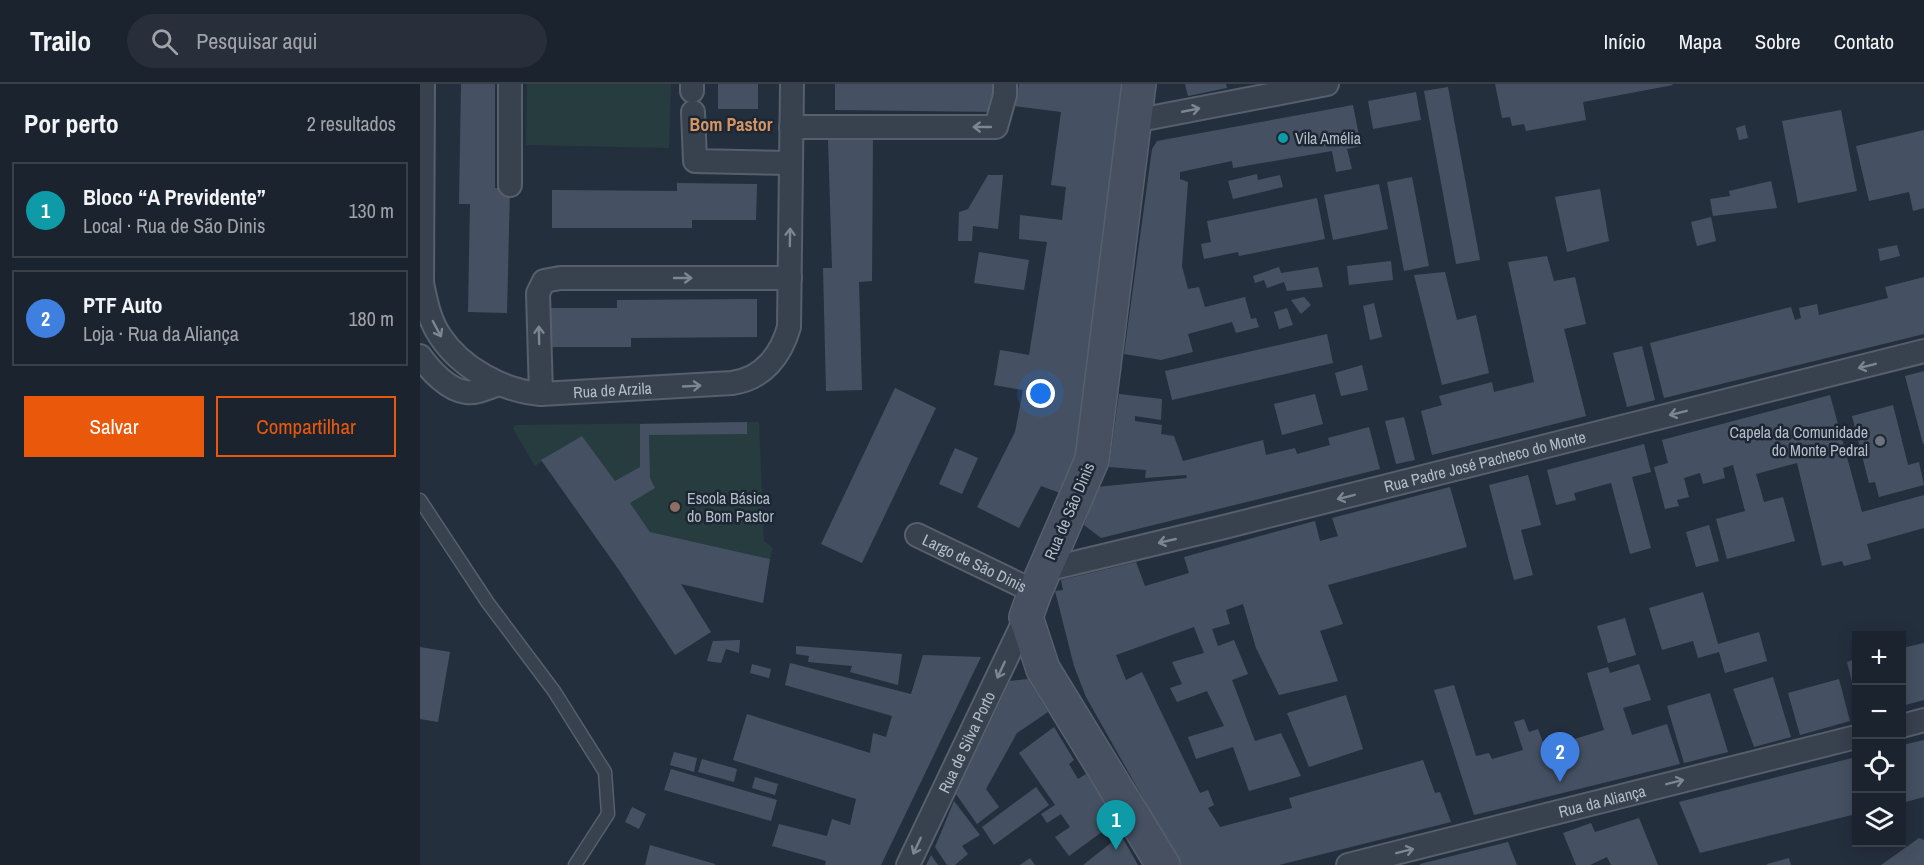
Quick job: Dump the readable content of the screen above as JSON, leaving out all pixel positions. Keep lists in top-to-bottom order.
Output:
{
  "streets": {
    "street": [
      "Rua de Arzila",
      "Rua Padre José Pacheco do Monte",
      "Rua de São Dinis",
      "Largo de São Dinis",
      "Rua de Silva Porto",
      "Rua da Aliança"
    ]
  },
  "crossings": [
    ["Rua Padre José Pacheco do Monte", "Rua de São Dinis"],
    ["Rua Padre José Pacheco do Monte", "Largo de São Dinis"],
    ["Rua Padre José Pacheco do Monte", "Rua de Silva Porto"],
    ["Rua de São Dinis", "Largo de São Dinis"],
    ["Rua de São Dinis", "Rua de Silva Porto"],
    ["Largo de São Dinis", "Rua de Silva Porto"]
  ],
  "one_way": ["Rua Padre José Pacheco do Monte", "Rua de Silva Porto", "Rua da Aliança"],
  "districts": ["Bom Pastor"],
  "places": ["Vila Amélia", "Capela da Comunidade do Monte Pedral", "Escola Básica do Bom Pastor"],
  "page": {
    "header": "Trailo",
    "search": "Pesquisar aqui",
    "nav": [
      "Início",
      "Mapa",
      "Sobre",
      "Contato"
    ],
    "heading": ["Por perto", "2 resultados"],
    "list": [
      {
        "mark": "1",
        "name": "Bloco “A Previdente”",
        "note": "Local · Rua de São Dinis",
        "value": "130 m"
      },
      {
        "mark": "2",
        "name": "PTF Auto",
        "note": "Loja · Rua da Aliança",
        "value": "180 m"
      }
    ],
    "buttons": ["Salvar", "Compartilhar"],
    "map_buttons": ["+", "−"],
    "pins": ["2", "1"]
  }
}
